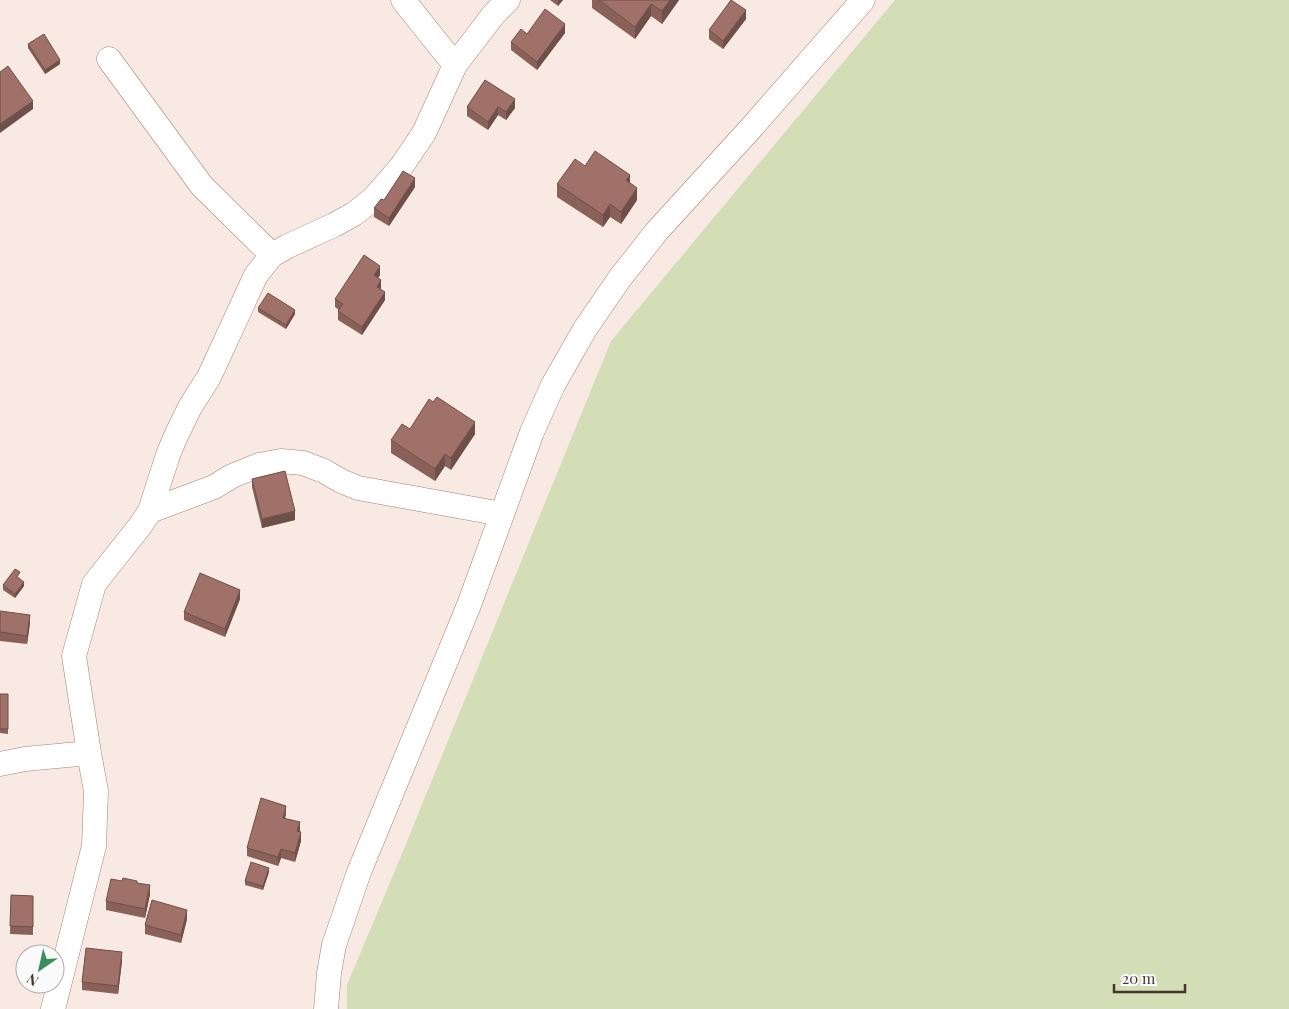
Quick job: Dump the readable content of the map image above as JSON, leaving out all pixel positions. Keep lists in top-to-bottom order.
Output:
{
  "scale_bar": "20 m",
  "north": "bottom left"
}
